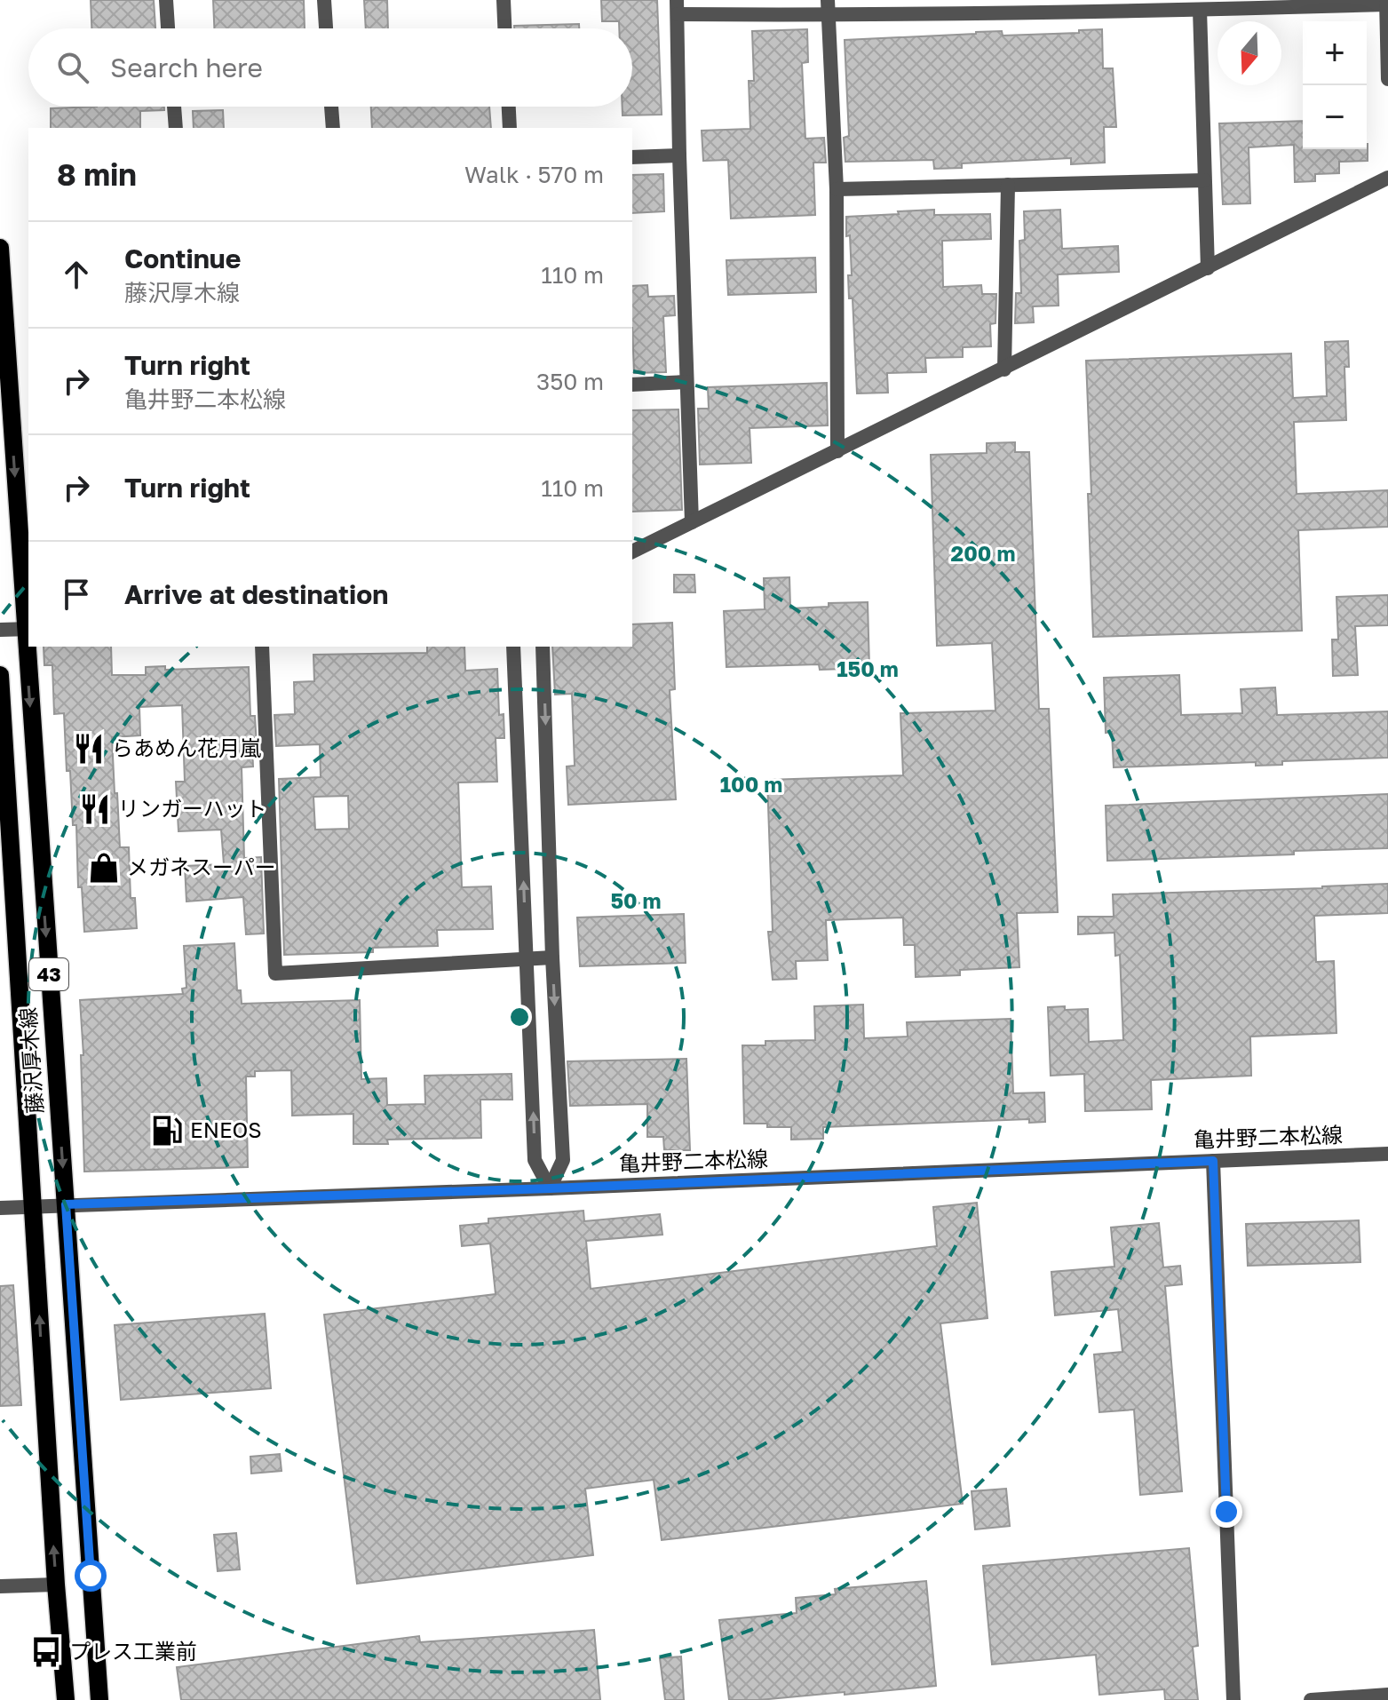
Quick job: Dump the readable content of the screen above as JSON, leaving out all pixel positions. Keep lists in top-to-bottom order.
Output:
{
  "streets": {
    "main road": ["43", "藤沢厚木線"],
    "street": ["亀井野二本松線"]
  },
  "crossings": [
    ["藤沢厚木線", "亀井野二本松線"]
  ],
  "places": {
    "restaurant": ["らあめん花月嵐", "リンガーハット"],
    "shop": ["メガネスーパー"],
    "fuel station": ["ENEOS"],
    "bus stop": ["プレス工業前"]
  },
  "north": "bottom",
  "page": {
    "map_buttons": ["+", "−"],
    "search": "Search here",
    "heading": ["8 min", "Walk · 570 m"],
    "list": [
      ["Continue", "藤沢厚木線", "110 m"],
      ["Turn right", "亀井野二本松線", "350 m"],
      ["Turn right", "110 m"],
      "Arrive at destination"
    ]
  },
  "rings": [
    "200 m",
    "150 m",
    "100 m",
    "50 m"
  ]
}
